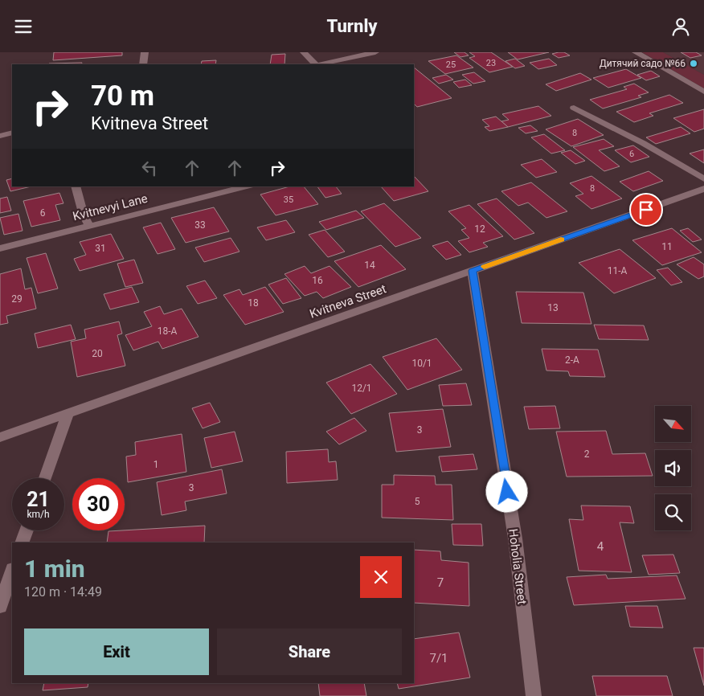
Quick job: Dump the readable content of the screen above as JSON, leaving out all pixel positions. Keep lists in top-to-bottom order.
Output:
{
  "streets": {
    "street": ["Kvitnevyi Lane", "Kvitneva Street", "Hoholia Street"]
  },
  "crossings": [
    ["Kvitneva Street", "Hoholia Street"]
  ],
  "places": ["Дитячий садо №66"],
  "house_numbers": [
    "23",
    "25",
    "8",
    "6",
    "8",
    "35",
    "6",
    "33",
    "12",
    "11",
    "31",
    "14",
    "11-А",
    "16",
    "29",
    "18",
    "13",
    "18-А",
    "20",
    "2-А",
    "10/1",
    "12/1",
    "3",
    "2",
    "1",
    "3",
    "5",
    "4",
    "7",
    "7/1"
  ],
  "north": "bottom right",
  "page": {
    "header": "Turnly",
    "turn": ["70 m", "Kvitneva Street"],
    "speed": "21 km/h",
    "limit": "30",
    "heading": ["1 min", "120 m · 14:49"],
    "buttons": ["Exit", "Share"]
  }
}
